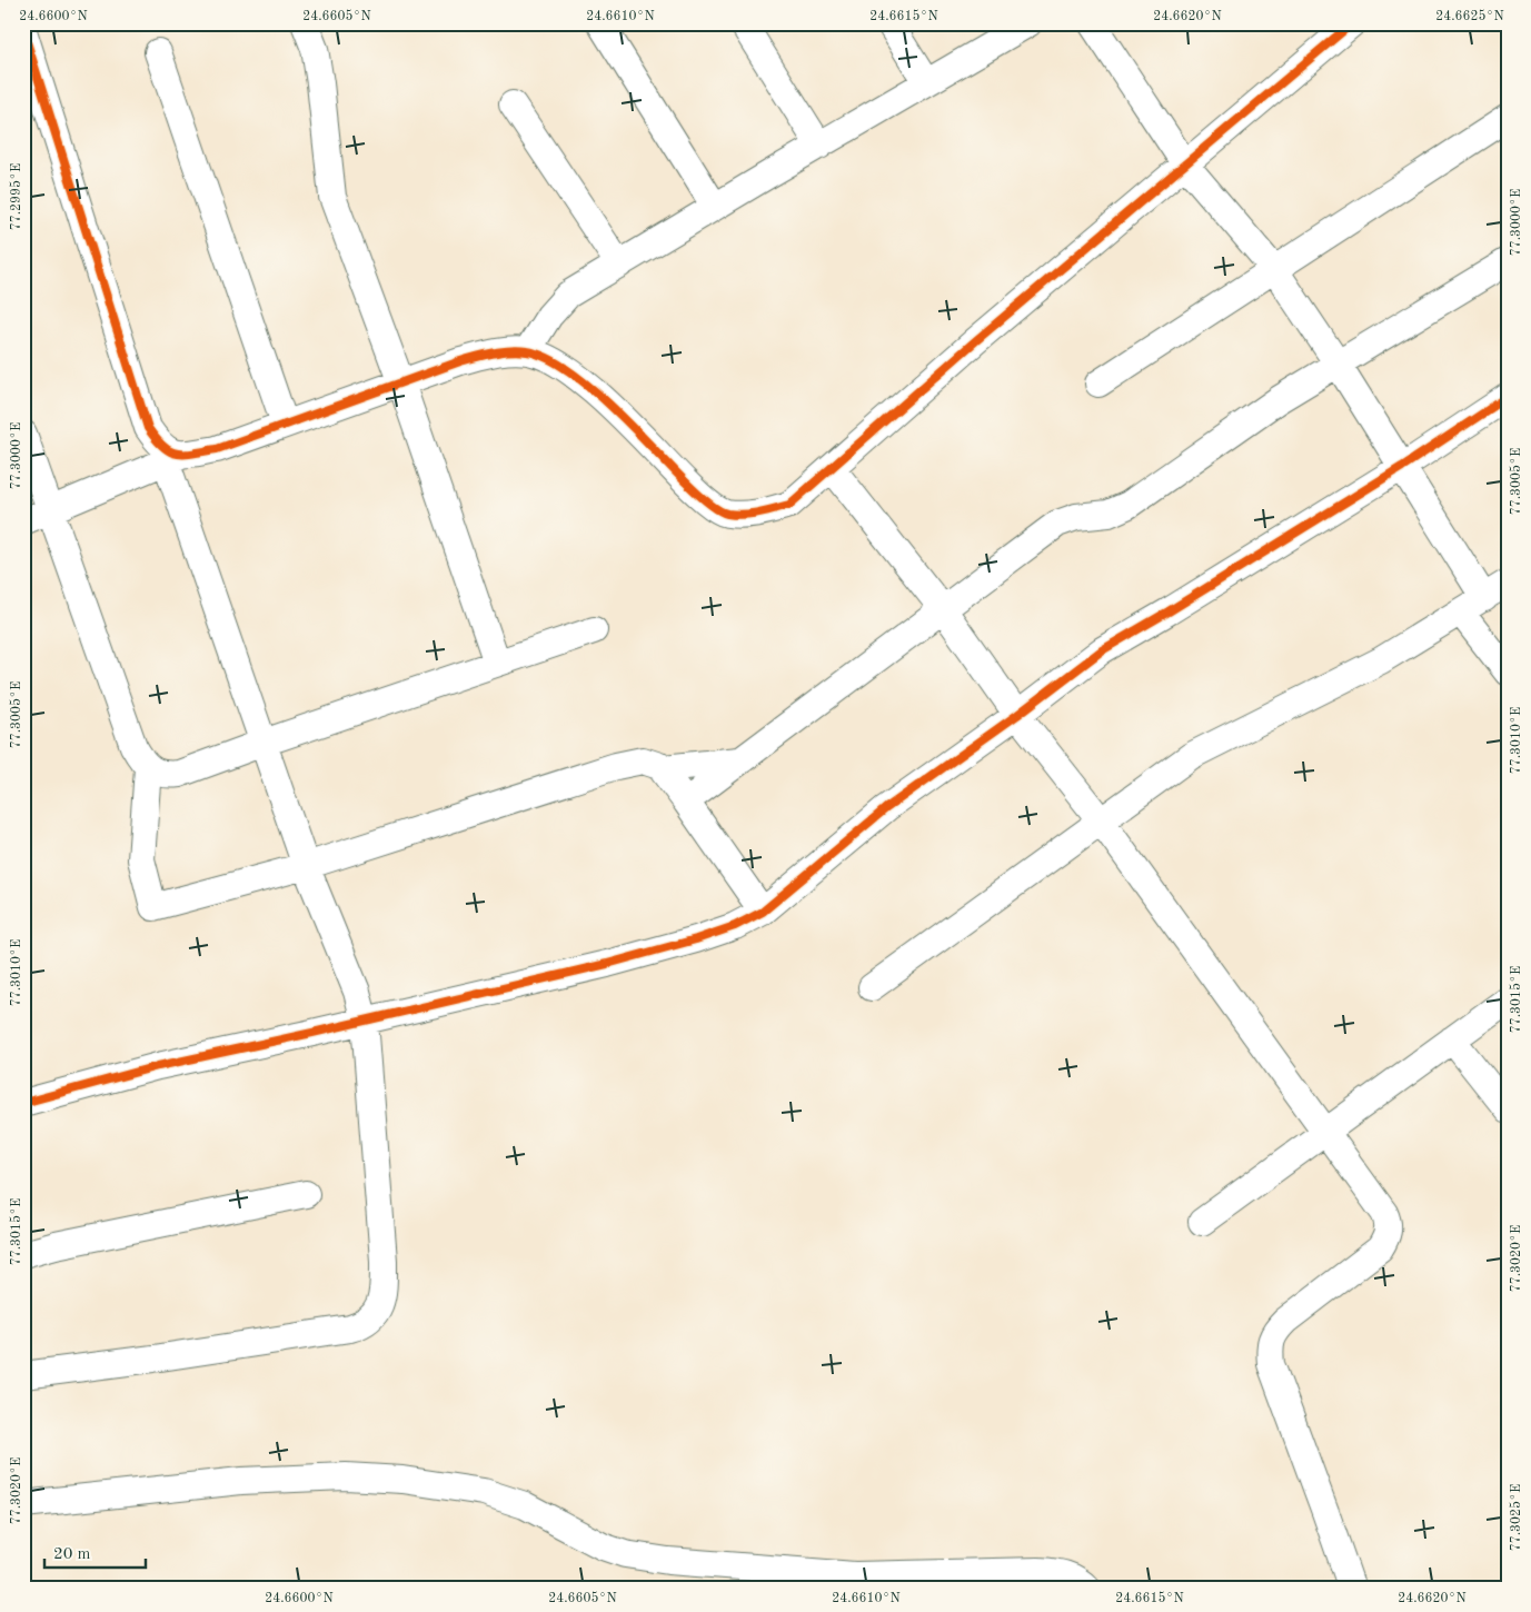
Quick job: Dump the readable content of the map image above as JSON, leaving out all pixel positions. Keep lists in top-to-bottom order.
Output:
{
  "scale_bar": "20 m",
  "coordinates": [
    "24.6600°N",
    "24.6605°N",
    "24.6610°N",
    "24.6615°N",
    "24.6620°N",
    "24.6625°N",
    "77.2995°E",
    "77.3000°E",
    "77.3005°E",
    "77.3010°E",
    "77.3015°E",
    "77.3020°E",
    "77.3025°E"
  ]
}
